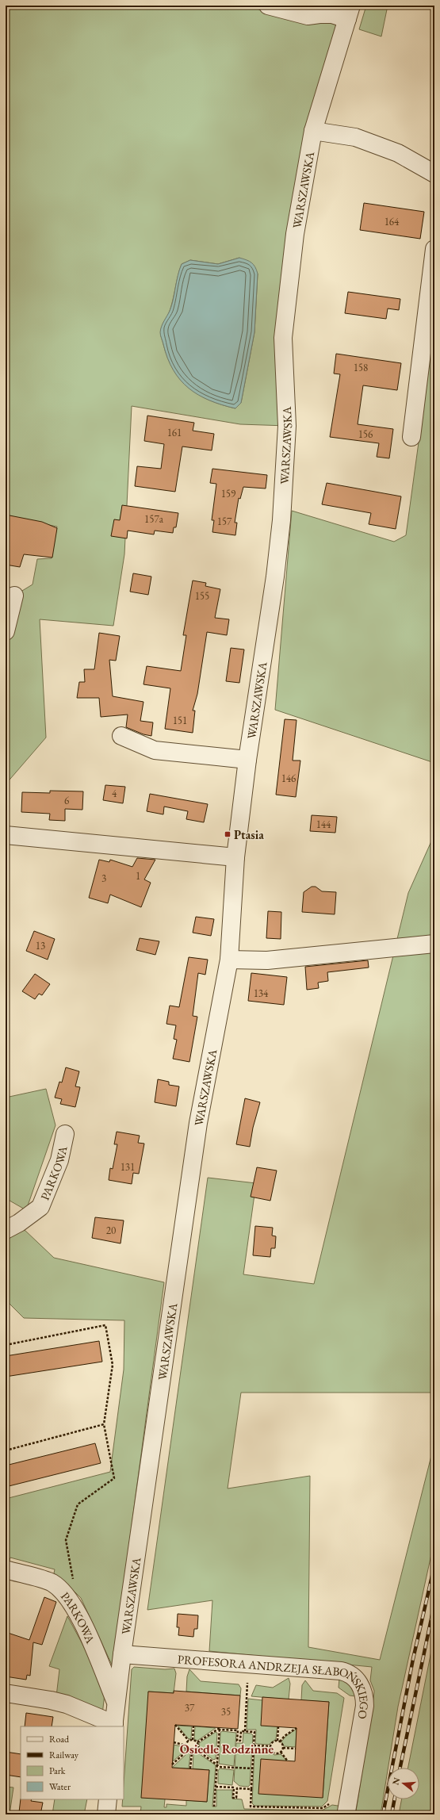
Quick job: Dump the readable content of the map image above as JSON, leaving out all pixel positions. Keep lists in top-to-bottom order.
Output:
{
  "streets": {
    "street": ["WARSZAWSKA", "PARKOWA", "PROFESORA ANDRZEJA SŁABOŃSKIEGO"]
  },
  "crossings": [
    ["WARSZAWSKA", "PARKOWA"],
    ["WARSZAWSKA", "PROFESORA ANDRZEJA SŁABOŃSKIEGO"]
  ],
  "districts": ["Osiedle Rodzinne"],
  "places": {
    "transit": ["Ptasia"]
  },
  "house_numbers": [
    "164",
    "158",
    "161",
    "156",
    "159",
    "157a",
    "157",
    "155",
    "151",
    "146",
    "4",
    "6",
    "144",
    "1",
    "3",
    "13",
    "134",
    "131",
    "20",
    "37",
    "35"
  ],
  "legend": [
    "Road",
    "Railway",
    "Park",
    "Water"
  ],
  "north": "left"
}
